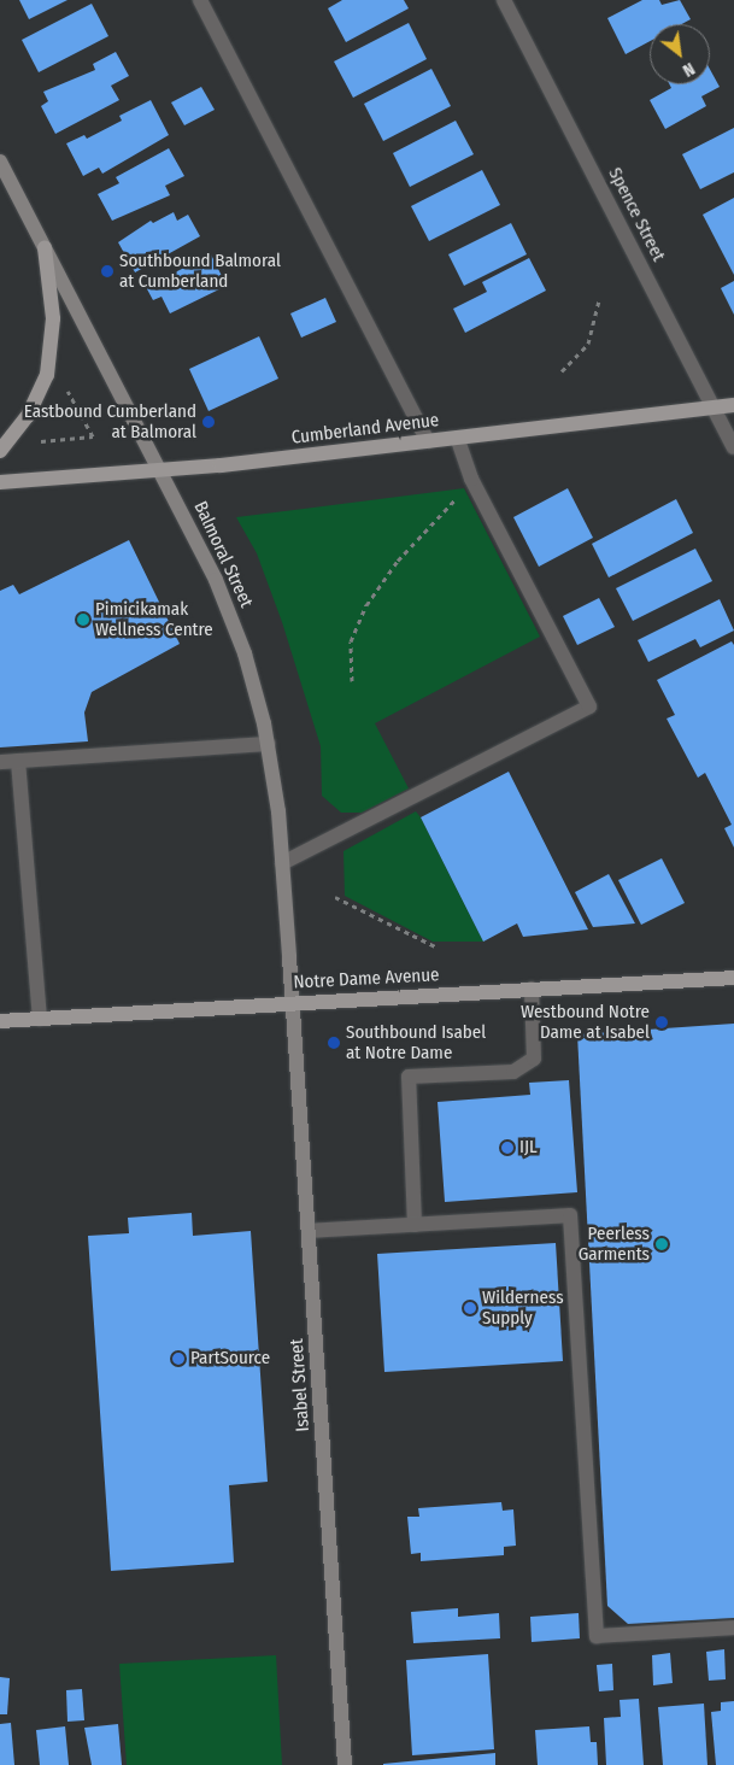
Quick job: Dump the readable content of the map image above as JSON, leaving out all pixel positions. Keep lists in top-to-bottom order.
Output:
{
  "streets": {
    "main road": [
      "Cumberland Avenue",
      "Balmoral Street",
      "Notre Dame Avenue",
      "Isabel Street"
    ],
    "street": ["Spence Street"]
  },
  "crossings": [
    ["Spence Street", "Cumberland Avenue"],
    ["Cumberland Avenue", "Balmoral Street"],
    ["Balmoral Street", "Notre Dame Avenue"],
    ["Balmoral Street", "Isabel Street"],
    ["Notre Dame Avenue", "Isabel Street"]
  ],
  "places": [
    "Southbound Balmoral at Cumberland",
    "Eastbound Cumberland at Balmoral",
    "Pimicikamak Wellness Centre",
    "Westbound Notre Dame at Isabel",
    "Southbound Isabel at Notre Dame",
    "IJL",
    "Peerless Garments",
    "Wilderness Supply",
    "PartSource"
  ],
  "north": "bottom right"
}
